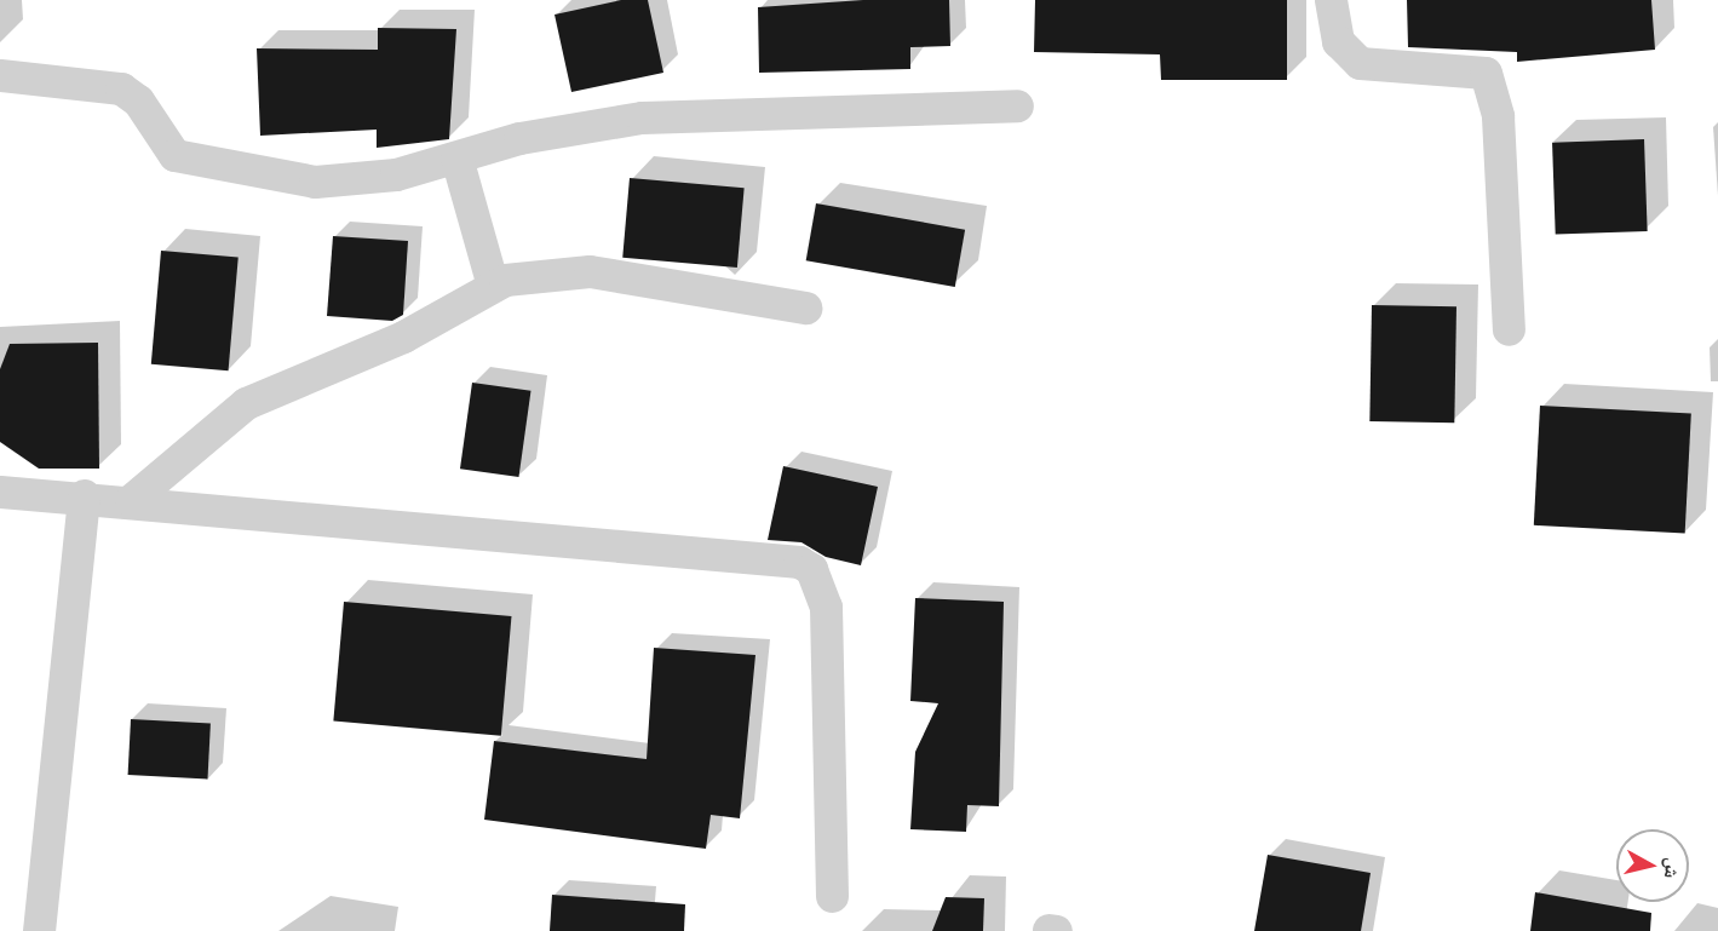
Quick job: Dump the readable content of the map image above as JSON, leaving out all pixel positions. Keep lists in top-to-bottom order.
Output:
{
  "north": "right"
}
